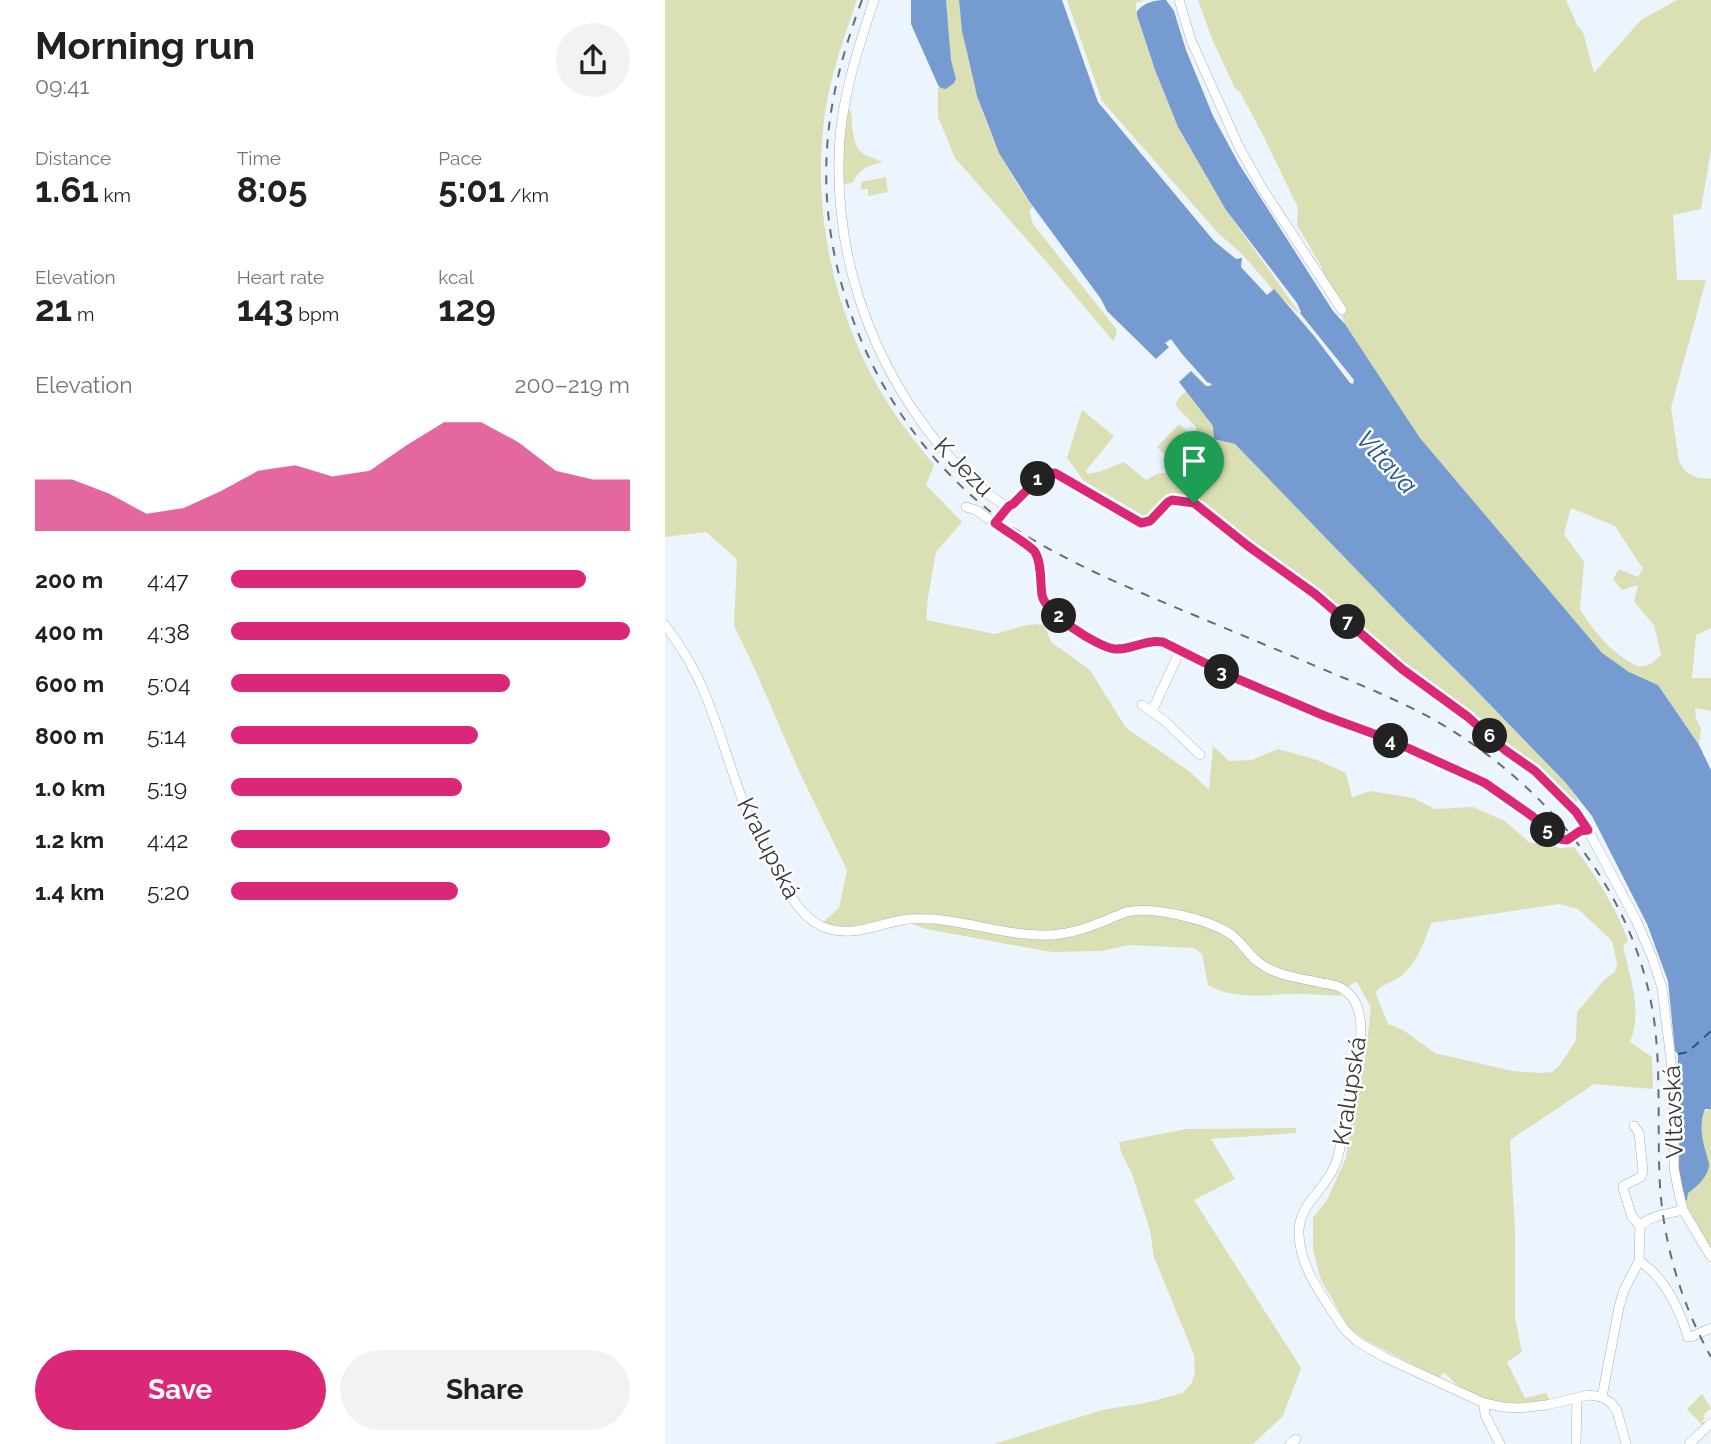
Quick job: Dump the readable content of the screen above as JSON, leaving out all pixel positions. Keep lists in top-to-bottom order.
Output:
{
  "streets": {
    "street": ["K Jezu", "Kralupská", "Vltavská"]
  },
  "crossings": [
    ["K Jezu", "Vltavská"]
  ],
  "water": ["Vltava"],
  "page": {
    "heading": ["Morning run", "09:41"],
    "stats": [
      ["Distance", "1.61 km"],
      ["Time", "8:05"],
      ["Pace", "5:01 /km"],
      ["Elevation", "21 m"],
      ["Heart rate", "143 bpm"],
      ["kcal", "129"]
    ],
    "chart": ["Elevation", "200–219 m"],
    "pins": [
      "1",
      "2",
      "7",
      "3",
      "6",
      "4",
      "5"
    ],
    "list": [
      {
        "name": "200 m",
        "note": "4:47"
      },
      {
        "name": "400 m",
        "note": "4:38"
      },
      {
        "name": "600 m",
        "note": "5:04"
      },
      {
        "name": "800 m",
        "note": "5:14"
      },
      {
        "name": "1.0 km",
        "note": "5:19"
      },
      {
        "name": "1.2 km",
        "note": "4:42"
      },
      {
        "name": "1.4 km",
        "note": "5:20"
      }
    ],
    "buttons": ["Save", "Share"]
  }
}
